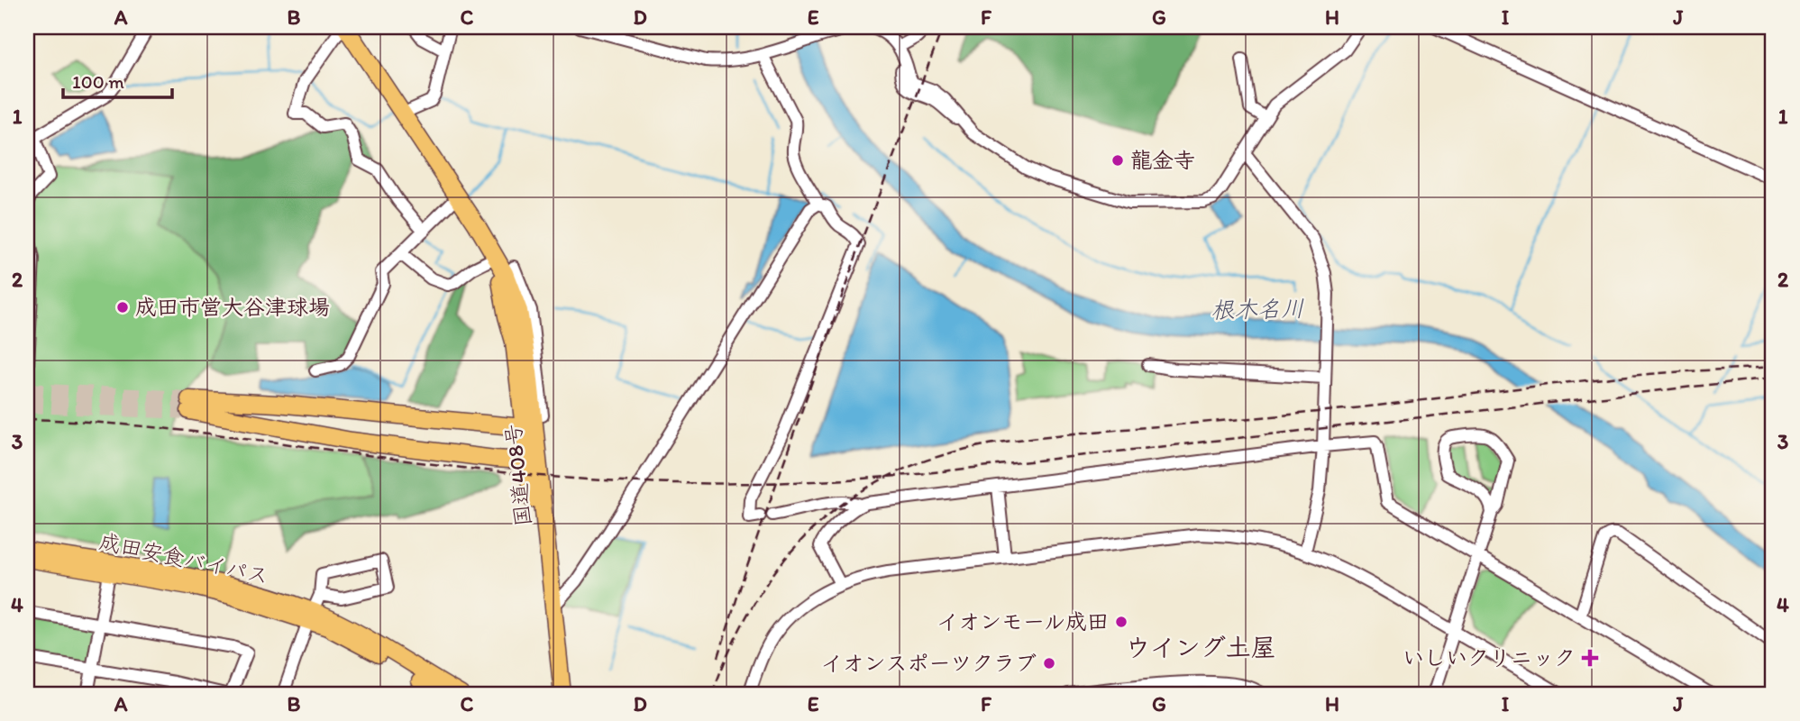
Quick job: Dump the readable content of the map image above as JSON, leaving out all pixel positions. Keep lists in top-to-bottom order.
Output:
{
  "streets": {
    "highway": ["国道408号"],
    "main road": ["成田安食バイパス"]
  },
  "districts": ["ウイング土屋"],
  "water": ["根木名川"],
  "places": {
    "other": [
      "龍金寺",
      "成田市営大谷津球場",
      "イオンモール成田",
      "イオンスポーツクラブ"
    ],
    "health": ["いしいクリニック"]
  },
  "scale_bar": "100 m",
  "grid": {
    "columns": [
      "A",
      "B",
      "C",
      "D",
      "E",
      "F",
      "G",
      "H",
      "I",
      "J"
    ],
    "rows": [
      "1",
      "2",
      "3",
      "4"
    ]
  }
}
